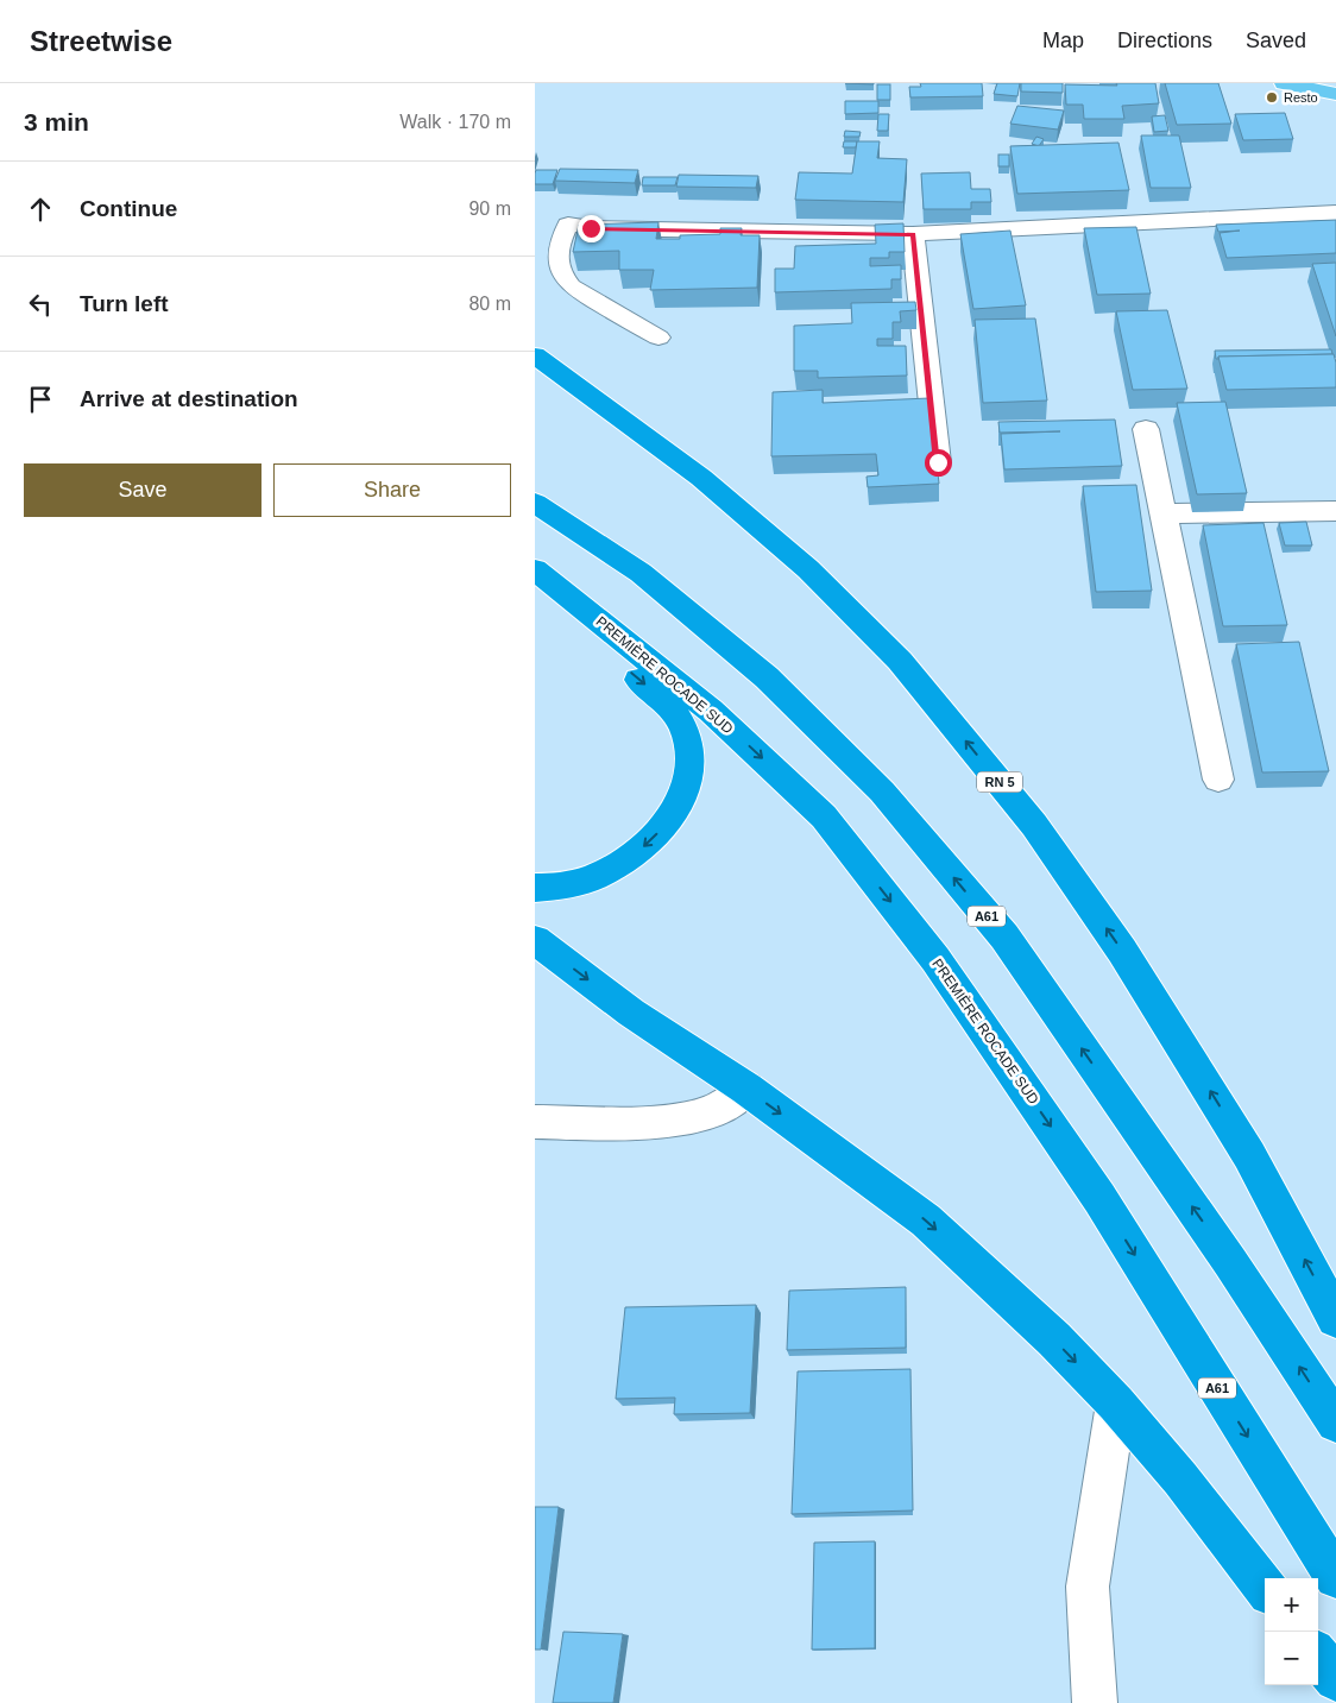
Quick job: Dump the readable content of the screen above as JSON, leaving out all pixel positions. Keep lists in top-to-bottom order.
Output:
{
  "streets": {
    "highway": ["PREMIÈRE ROCADE SUD", "RN 5", "A61"]
  },
  "places": ["Resto"],
  "page": {
    "header": "Streetwise",
    "nav": ["Map", "Directions", "Saved"],
    "heading": ["3 min", "Walk · 170 m"],
    "list": [
      ["Continue", "90 m"],
      ["Turn left", "80 m"],
      "Arrive at destination"
    ],
    "buttons": ["Save", "Share"],
    "map_buttons": ["+", "−"]
  }
}
